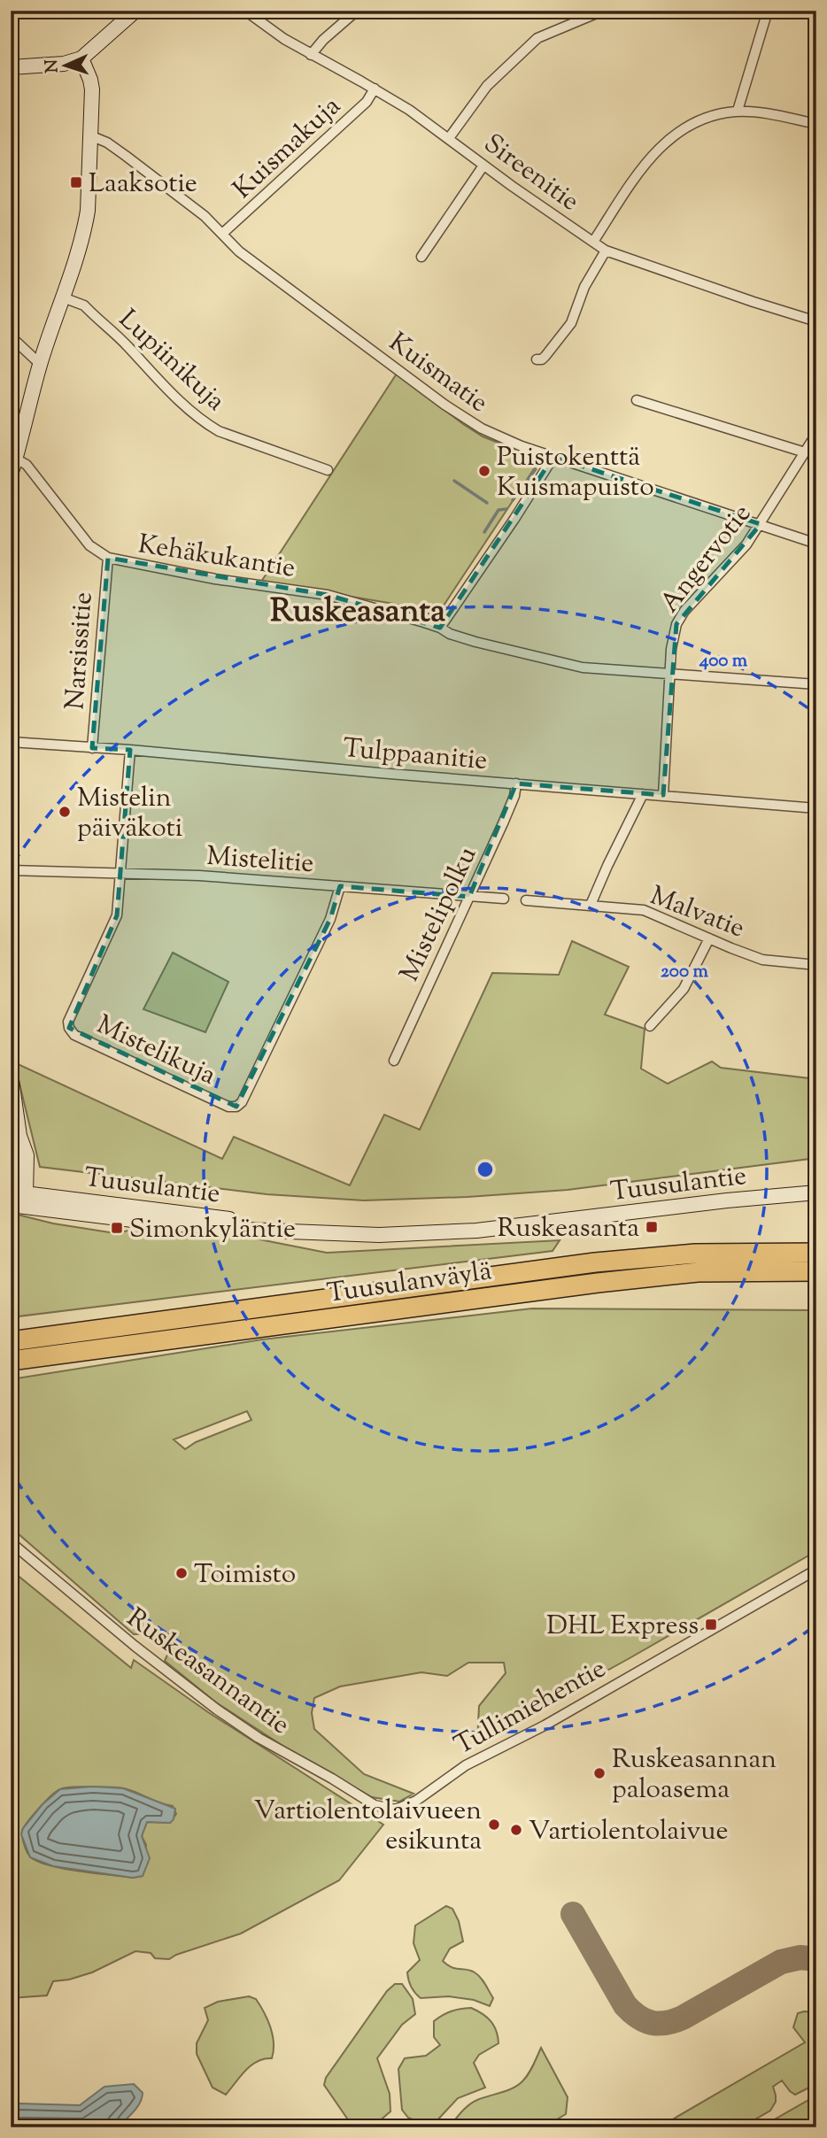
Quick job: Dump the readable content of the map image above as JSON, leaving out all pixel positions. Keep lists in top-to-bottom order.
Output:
{
  "streets": {
    "highway": ["Tuusulanväylä"],
    "main road": ["Tuusulantie"],
    "street": [
      "Kuismakuja",
      "Sireenitie",
      "Lupiinikuja",
      "Kuismatie",
      "Kehäkukantie",
      "Angervotie",
      "Narsissitie",
      "Tulppaanitie",
      "Mistelitie",
      "Malvatie",
      "Mistelipolku",
      "Mistelikuja",
      "Ruskeasannantie",
      "Tullimiehentie"
    ]
  },
  "crossings": [
    ["Kuismakuja", "Sireenitie"],
    ["Kuismakuja", "Kuismatie"],
    ["Kuismatie", "Angervotie"],
    ["Kehäkukantie", "Angervotie"],
    ["Kehäkukantie", "Narsissitie"],
    ["Angervotie", "Tulppaanitie"],
    ["Narsissitie", "Tulppaanitie"],
    ["Tulppaanitie", "Mistelipolku"],
    ["Tulppaanitie", "Mistelikuja"],
    ["Mistelitie", "Mistelipolku"],
    ["Mistelitie", "Mistelikuja"],
    ["Ruskeasannantie", "Tullimiehentie"]
  ],
  "districts": ["Ruskeasanta"],
  "places": {
    "transit": [
      "Laaksotie",
      "Ruskeasanta",
      "Simonkyläntie",
      "DHL Express"
    ],
    "other": [
      "Puistokenttä Kuismapuisto",
      "Mistelin päiväkoti",
      "Toimisto",
      "Ruskeasannan paloasema",
      "Vartiolentolaivueen esikunta",
      "Vartiolentolaivue"
    ]
  },
  "north": "left",
  "rings": ["400 m", "200 m"]
}
